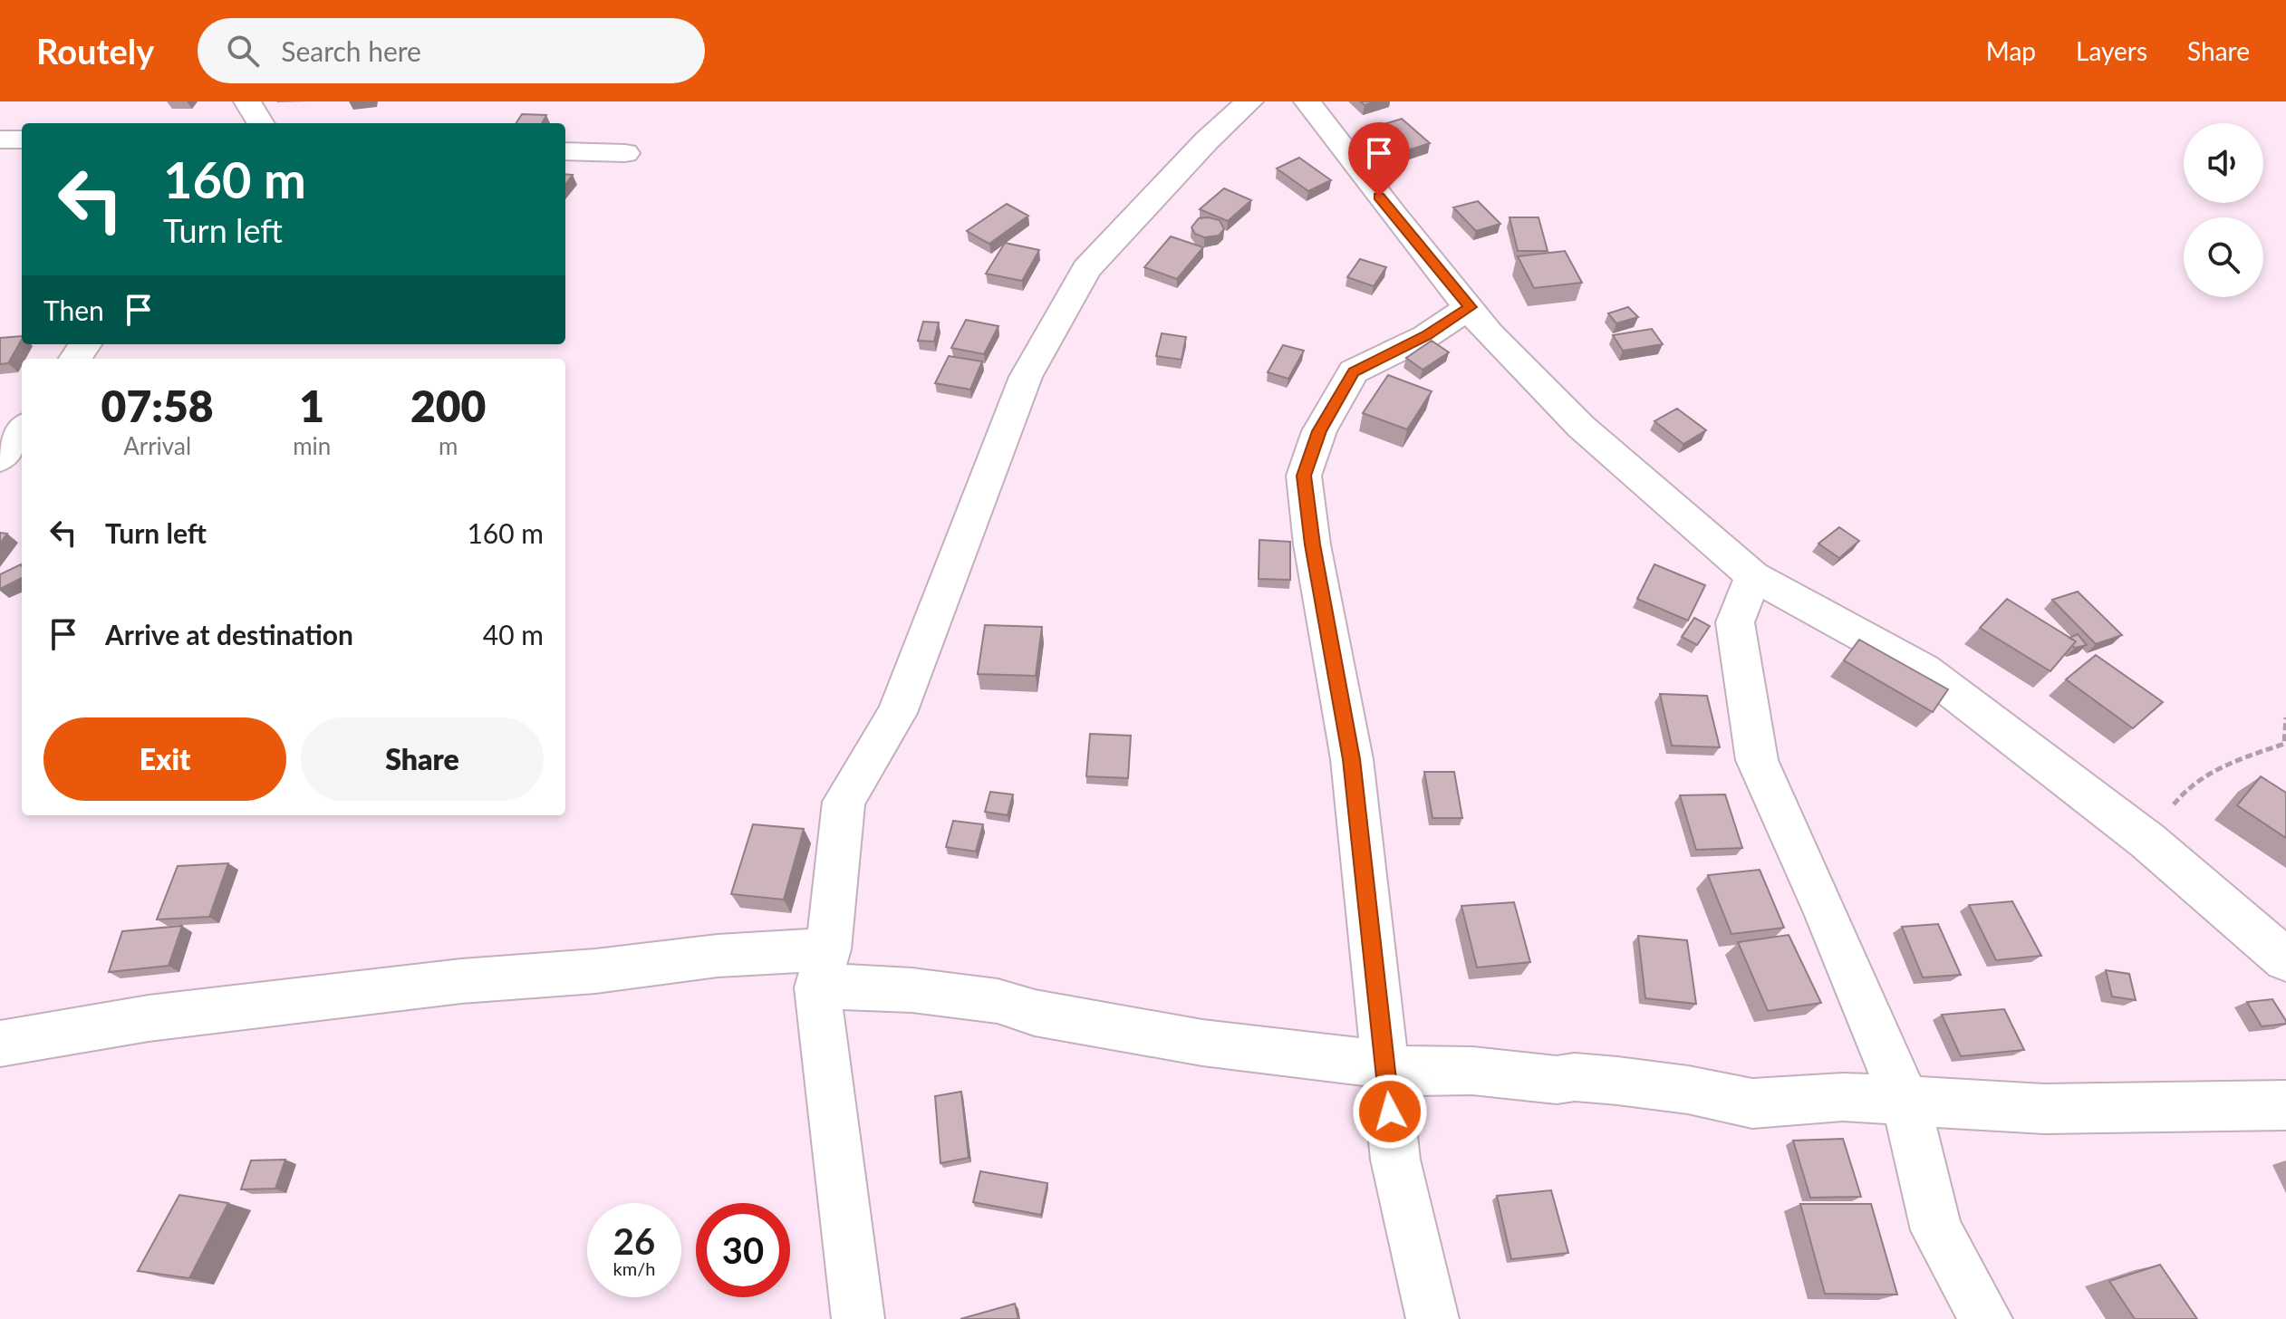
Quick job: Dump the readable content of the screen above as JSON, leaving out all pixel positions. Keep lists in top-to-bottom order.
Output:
{
  "page": {
    "header": "Routely",
    "search": "Search here",
    "nav": ["Map", "Layers", "Share"],
    "turn": ["160 m", "Turn left"],
    "then": "Then",
    "eta": [
      "07:58",
      "Arrival",
      "1",
      "min",
      "200",
      "m"
    ],
    "list": [
      {
        "name": "Turn left",
        "value": "160 m"
      },
      {
        "name": "Arrive at destination",
        "value": "40 m"
      }
    ],
    "buttons": ["Exit", "Share"],
    "speed": "26 km/h",
    "limit": "30"
  }
}
